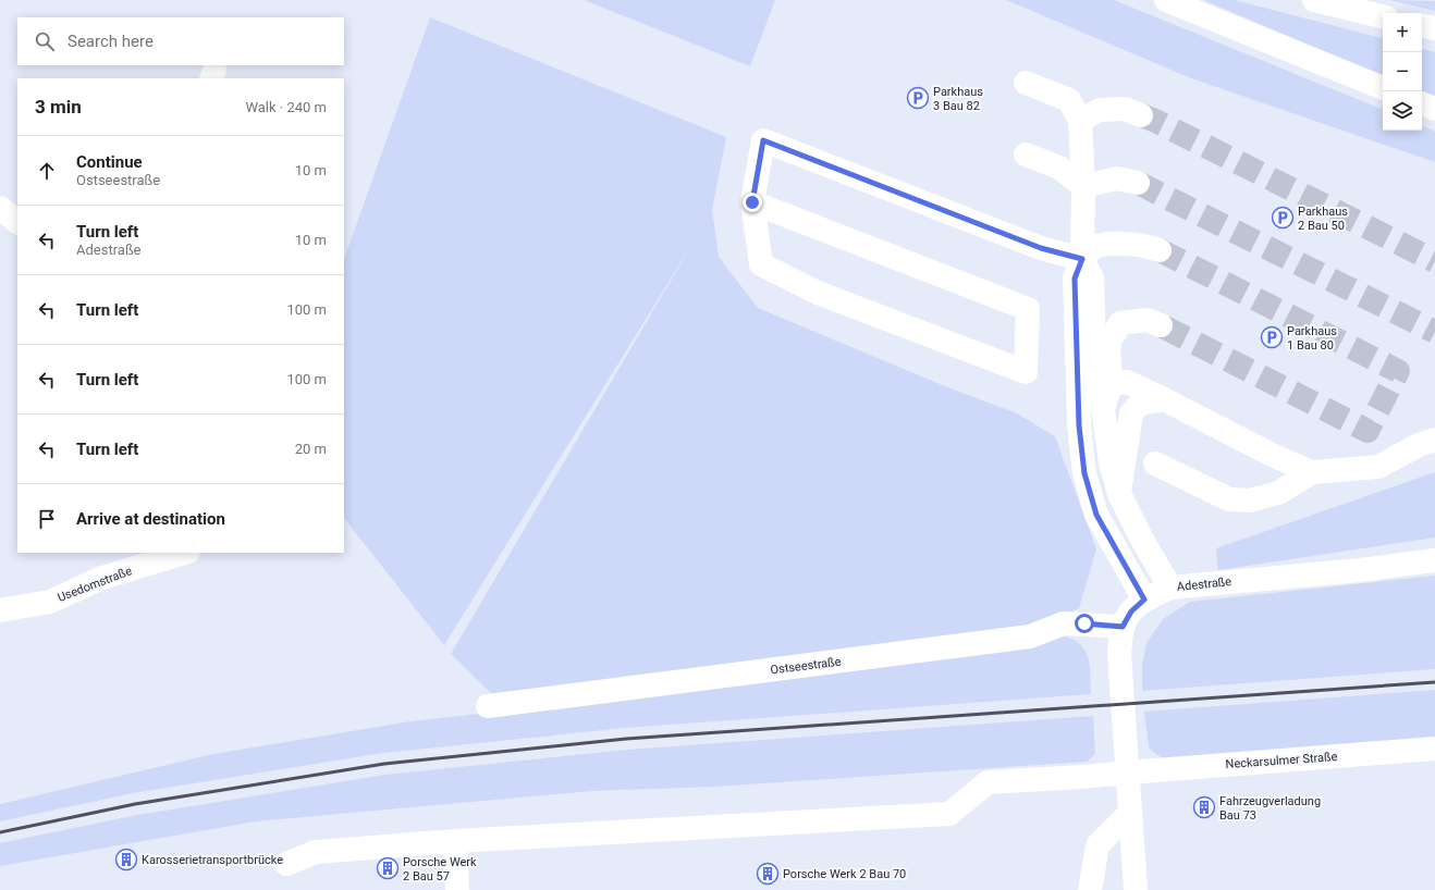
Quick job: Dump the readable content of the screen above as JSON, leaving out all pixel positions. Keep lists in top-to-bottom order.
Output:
{
  "streets": {
    "main road": [
      "Usedomstraße",
      "Adestraße",
      "Ostseestraße",
      "Neckarsulmer Straße"
    ]
  },
  "crossings": [
    ["Adestraße", "Ostseestraße"],
    ["Adestraße", "Neckarsulmer Straße"]
  ],
  "places": {
    "parking": ["Parkhaus 3 Bau 82", "Parkhaus 2 Bau 50", "Parkhaus 1 Bau 80"],
    "building": [
      "Fahrzeugverladung Bau 73",
      "Karosserietransportbrücke",
      "Porsche Werk 2 Bau 57",
      "Porsche Werk 2 Bau 70"
    ]
  },
  "page": {
    "map_buttons": ["+", "−"],
    "search": "Search here",
    "heading": ["3 min", "Walk · 240 m"],
    "list": [
      ["Continue", "Ostseestraße", "10 m"],
      ["Turn left", "Adestraße", "10 m"],
      ["Turn left", "100 m"],
      ["Turn left", "100 m"],
      ["Turn left", "20 m"],
      "Arrive at destination"
    ]
  }
}
